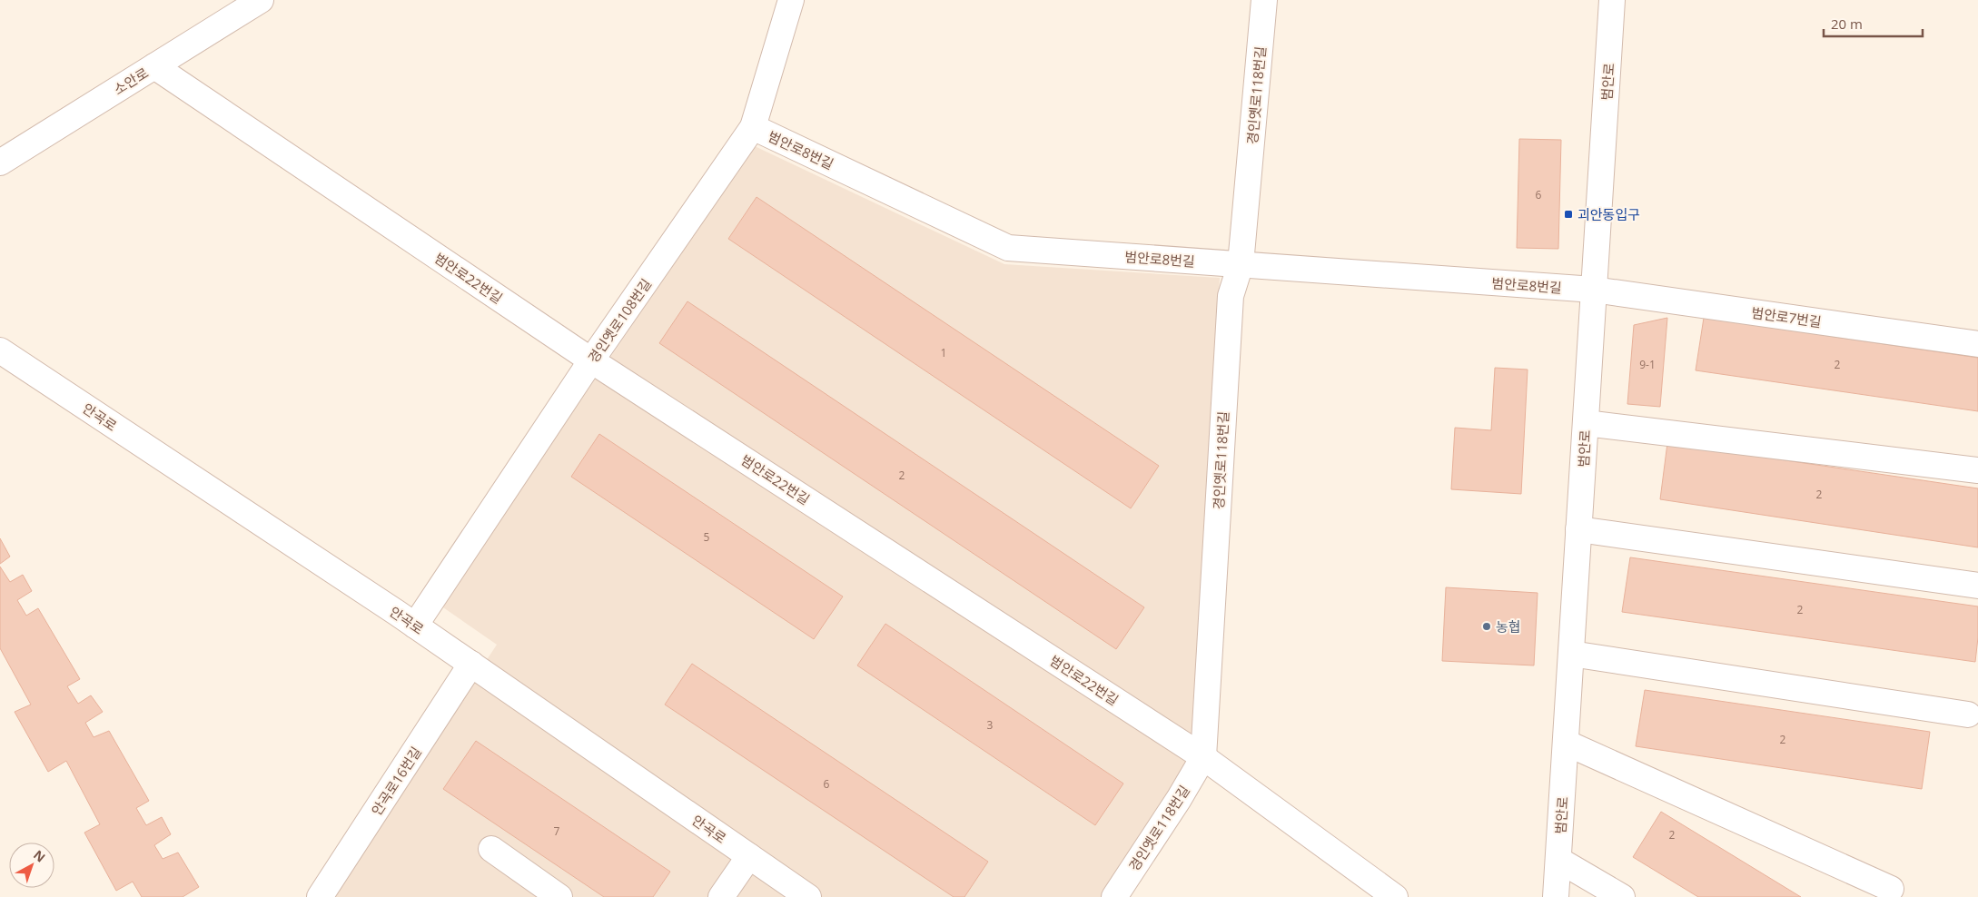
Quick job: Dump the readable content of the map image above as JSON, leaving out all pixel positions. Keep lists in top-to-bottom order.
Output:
{
  "streets": {
    "street": [
      "소안로",
      "범안로",
      "경인옛로118번길",
      "범안로8번길",
      "범안로22번길",
      "범안로7번길",
      "경인옛로108번길",
      "안곡로",
      "안곡로16번길"
    ]
  },
  "crossings": [
    ["소안로", "범안로22번길"],
    ["범안로", "범안로8번길"],
    ["범안로", "범안로7번길"],
    ["경인옛로118번길", "범안로8번길"],
    ["경인옛로118번길", "범안로22번길"],
    ["범안로8번길", "범안로7번길"],
    ["범안로8번길", "경인옛로108번길"],
    ["범안로22번길", "경인옛로108번길"],
    ["경인옛로108번길", "안곡로"],
    ["안곡로", "안곡로16번길"]
  ],
  "places": {
    "transit": ["괴안동입구"],
    "other": ["농협"]
  },
  "house_numbers": [
    "6",
    "1",
    "9-1",
    "2",
    "2",
    "2",
    "5",
    "2",
    "3",
    "2",
    "6",
    "7",
    "2"
  ],
  "scale_bar": "20 m",
  "north": "top right"
}
